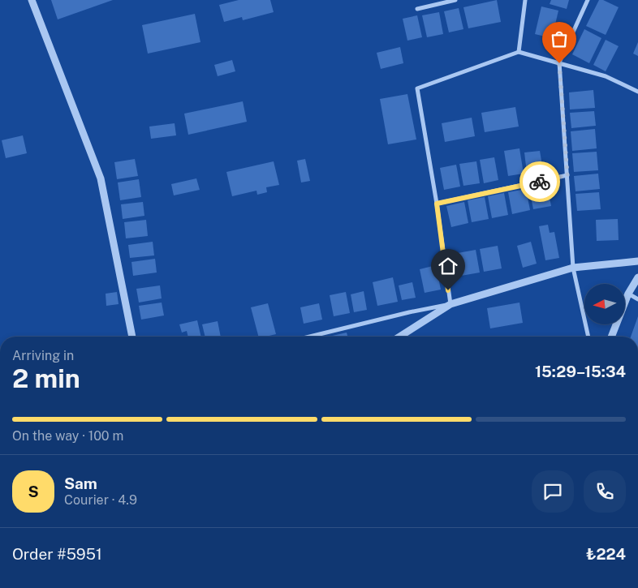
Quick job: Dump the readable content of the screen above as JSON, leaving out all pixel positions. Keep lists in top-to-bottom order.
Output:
{
  "north": "left",
  "page": {
    "heading": ["2 min", "Arriving in", "15:29–15:34"],
    "panel": [
      "Sam",
      "Courier · 4.9",
      "Order #5951",
      "₺224"
    ],
    "bar": "On the way · 100 m",
    "round": "S"
  }
}
